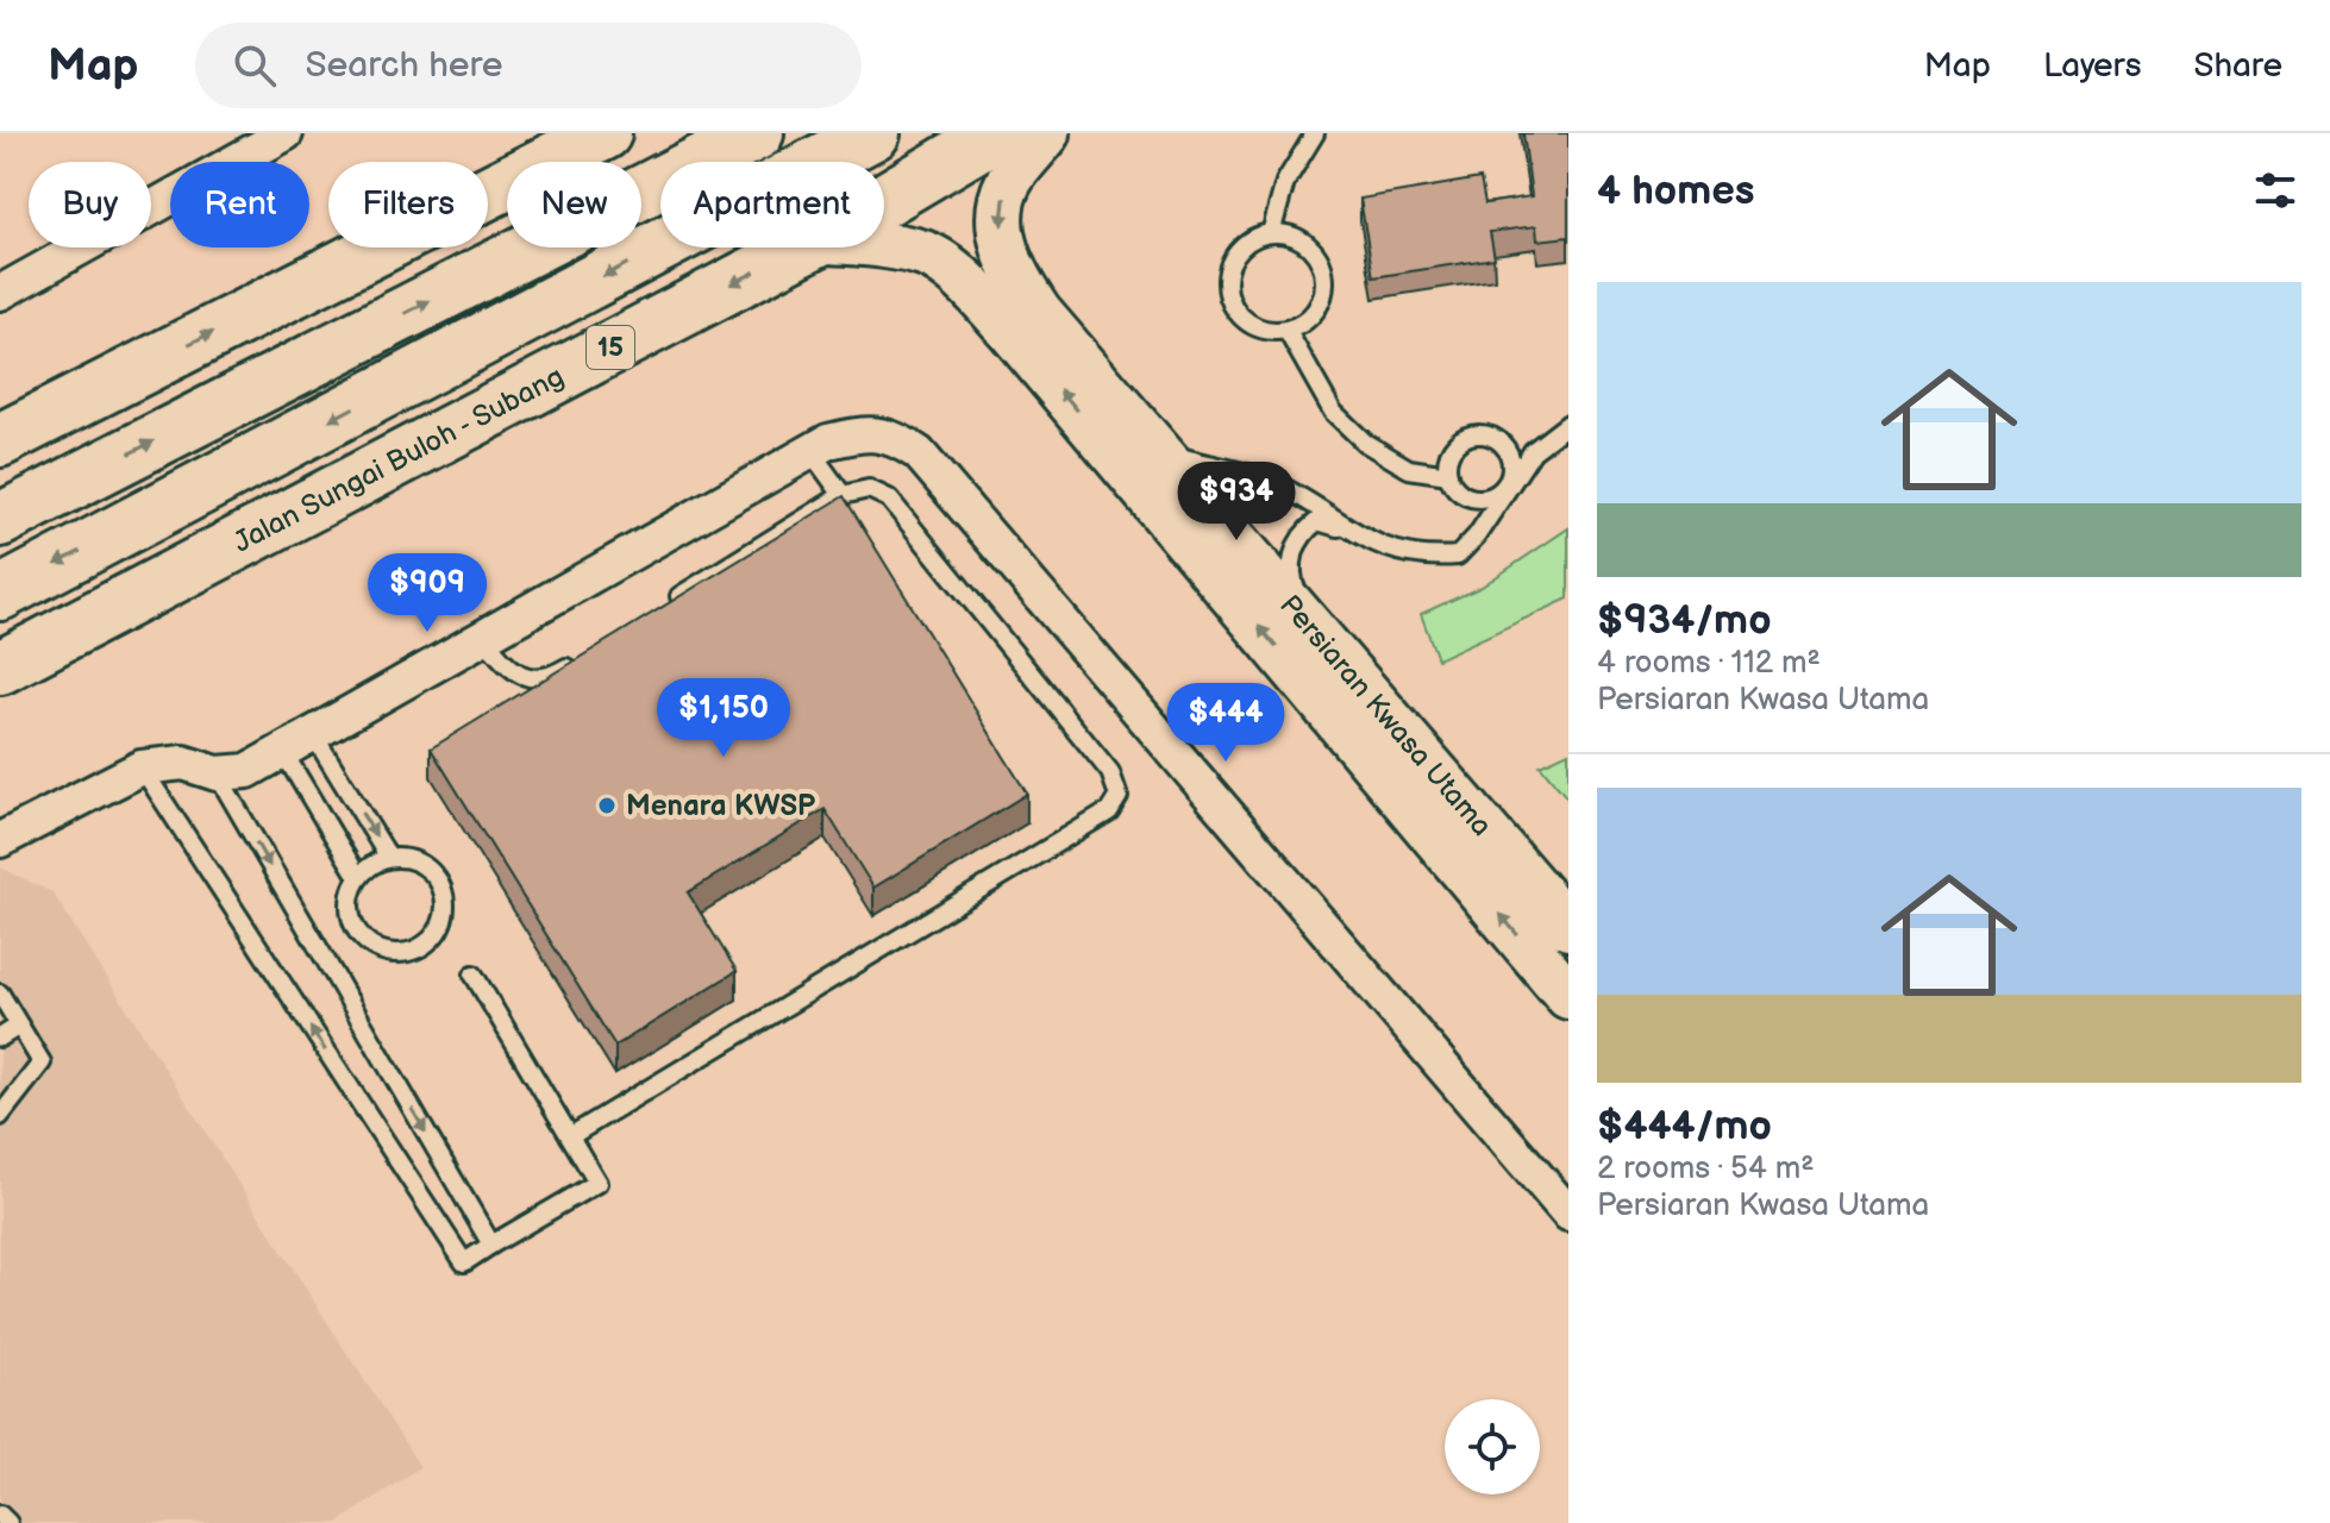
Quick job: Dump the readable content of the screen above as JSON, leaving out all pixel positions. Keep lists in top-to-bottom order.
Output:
{
  "streets": {
    "highway": ["15", "Jalan Sungai Buloh - Subang"],
    "street": ["Persiaran Kwasa Utama"]
  },
  "places": ["Menara KWSP"],
  "page": {
    "header": "Map",
    "search": "Search here",
    "nav": ["Map", "Layers", "Share"],
    "heading": "4 homes",
    "chip": [
      "Buy",
      "Rent",
      "Filters",
      "New",
      "Apartment"
    ],
    "list": [
      {
        "name": "$934/mo",
        "note": "4 rooms · 112 m² · Persiaran Kwasa Utama"
      },
      {
        "name": "$444/mo",
        "note": "2 rooms · 54 m² · Persiaran Kwasa Utama"
      }
    ],
    "price": [
      "$934",
      "$909",
      "$1,150",
      "$444"
    ]
  }
}
